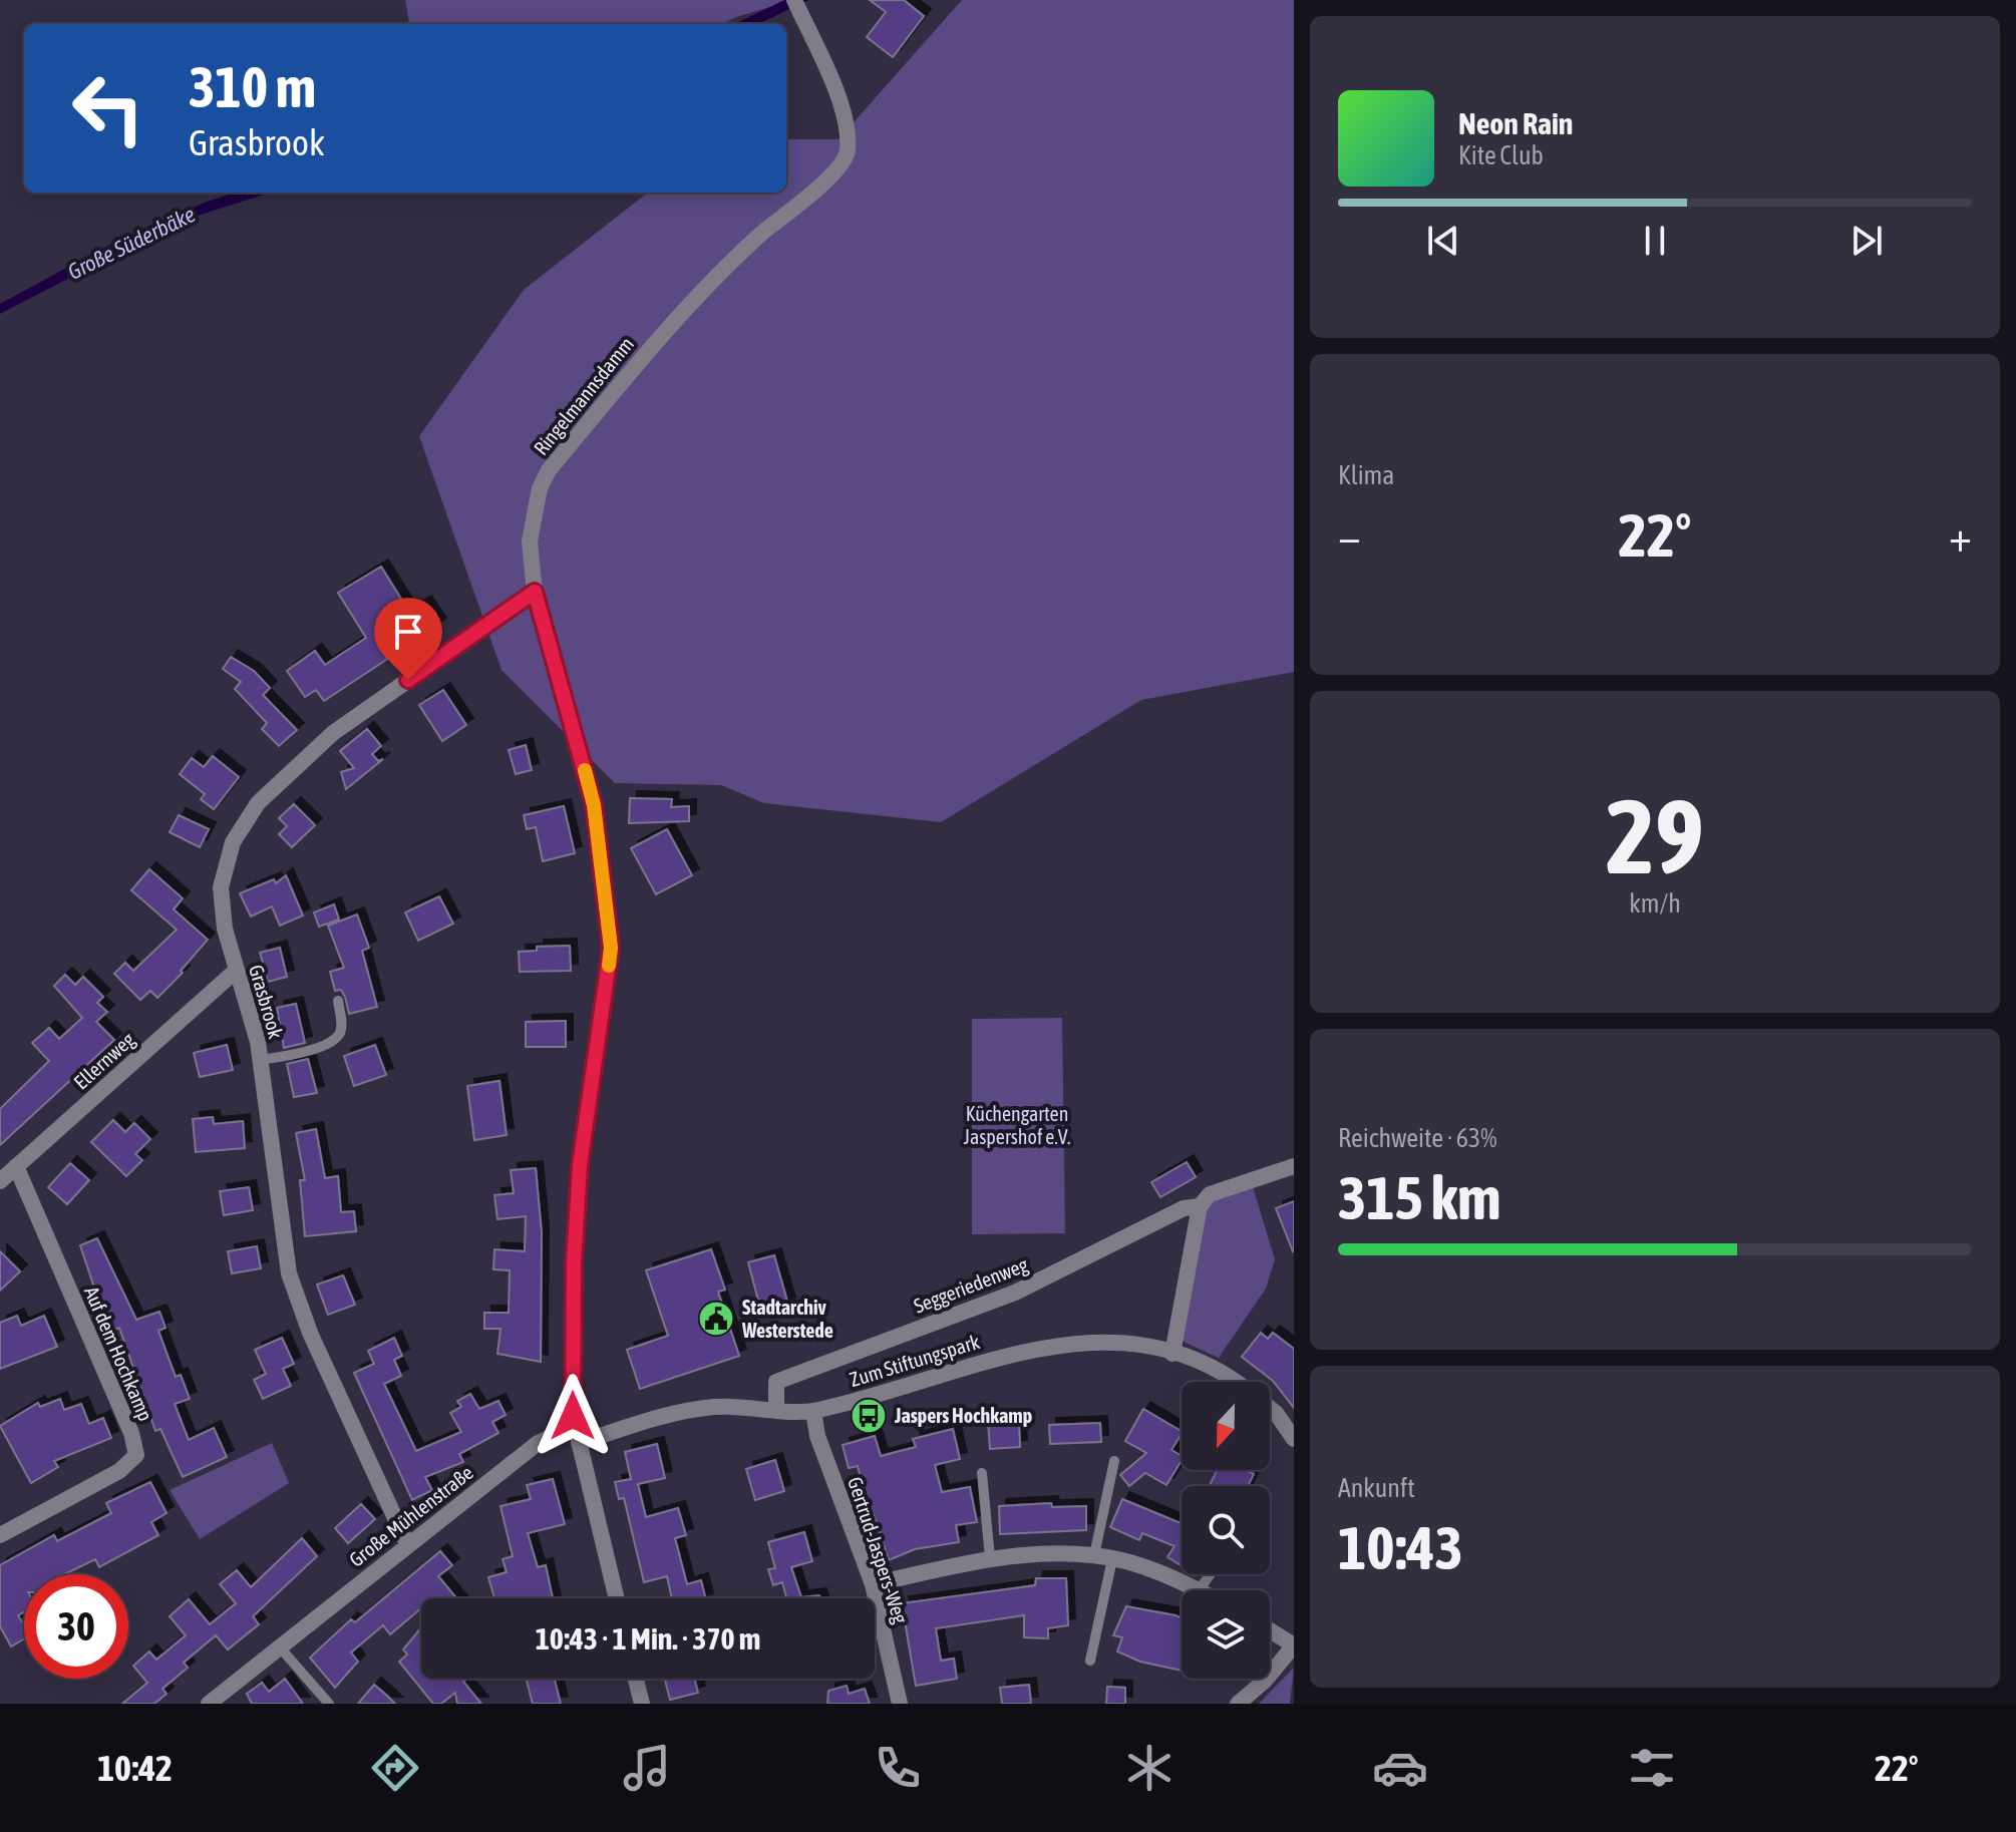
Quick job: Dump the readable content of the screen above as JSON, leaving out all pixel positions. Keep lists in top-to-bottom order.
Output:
{
  "streets": {
    "street": [
      "Ringelmannsdamm",
      "Grasbrook",
      "Ellernweg",
      "Seggeriedenweg",
      "Auf dem Hochkamp",
      "Zum Stiftungspark",
      "Große Mühlenstraße",
      "Gertrud-Jaspers-Weg"
    ]
  },
  "crossings": [
    ["Ringelmannsdamm", "Grasbrook"],
    ["Ringelmannsdamm", "Zum Stiftungspark"],
    ["Ringelmannsdamm", "Große Mühlenstraße"],
    ["Grasbrook", "Ellernweg"],
    ["Grasbrook", "Große Mühlenstraße"],
    ["Ellernweg", "Auf dem Hochkamp"],
    ["Seggeriedenweg", "Zum Stiftungspark"],
    ["Zum Stiftungspark", "Große Mühlenstraße"],
    ["Zum Stiftungspark", "Gertrud-Jaspers-Weg"]
  ],
  "water": ["Große Süderbäke"],
  "parks": ["Küchengarten Jaspershof e.V."],
  "places": {
    "public building": ["Stadtarchiv Westerstede"],
    "bus stop": ["Jaspers Hochkamp"]
  },
  "north": "bottom",
  "page": {
    "turn": ["310 m", "Grasbrook"],
    "song": ["Neon Rain", "Kite Club"],
    "tile": [
      "Klima",
      ["29", "km/h"],
      ["Reichweite · 63%", "315 km"],
      ["Ankunft", "10:43"]
    ],
    "heat": ["−", "22°", "+"],
    "limit": "30",
    "trip": "10:43 · 1 Min. · 370 m",
    "tabs": ["10:42", "22°"]
  }
}
